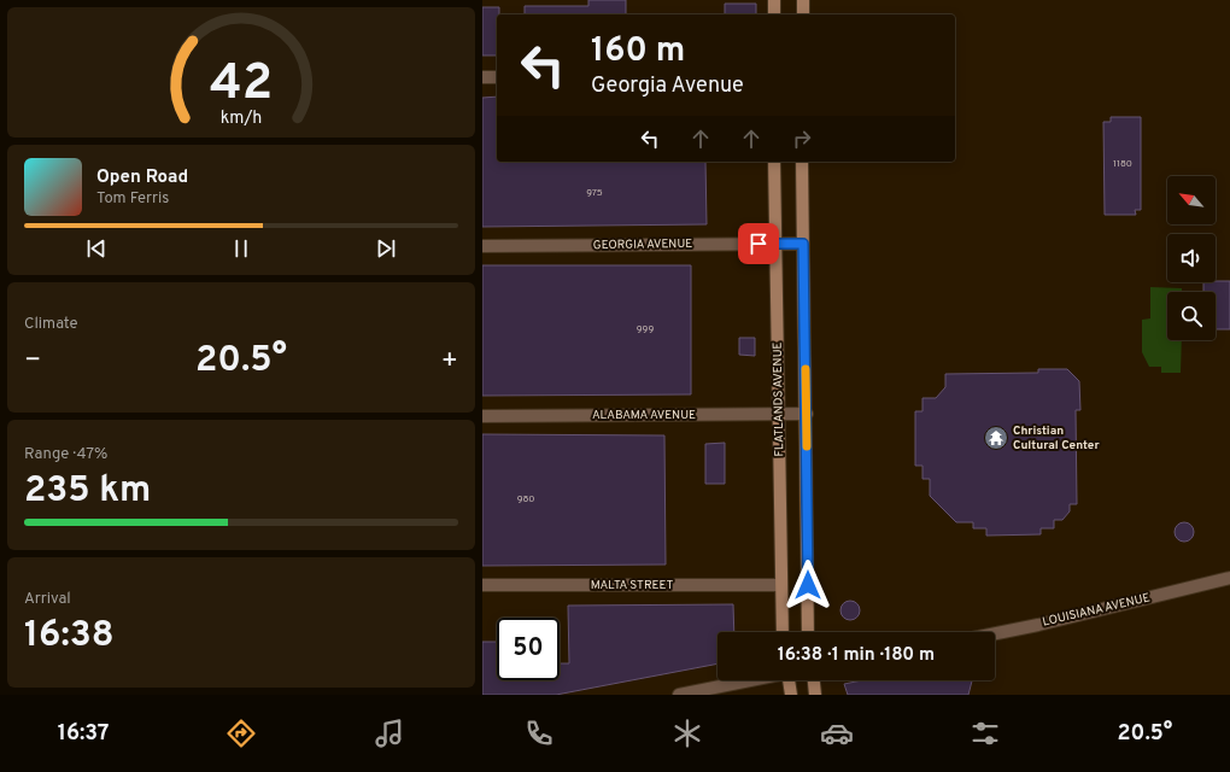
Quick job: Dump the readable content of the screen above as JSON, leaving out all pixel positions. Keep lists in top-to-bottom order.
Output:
{
  "streets": {
    "main road": ["FLATLANDS AVENUE"],
    "street": [
      "GEORGIA AVENUE",
      "ALABAMA AVENUE",
      "MALTA STREET",
      "LOUISIANA AVENUE"
    ]
  },
  "crossings": [
    ["GEORGIA AVENUE", "FLATLANDS AVENUE"],
    ["FLATLANDS AVENUE", "ALABAMA AVENUE"],
    ["FLATLANDS AVENUE", "MALTA STREET"]
  ],
  "places": {
    "temple": ["Christian Cultural Center"]
  },
  "house_numbers": [
    "1180",
    "975",
    "999",
    "980"
  ],
  "north": "top left",
  "page": {
    "turn": ["160 m", "Georgia Avenue"],
    "song": ["Open Road", "Tom Ferris"],
    "tile": [
      "Climate",
      ["Range · 47%", "235 km"],
      ["Arrival", "16:38"]
    ],
    "heat": ["−", "20.5°", "+"],
    "limit": "50",
    "trip": "16:38 · 1 min · 180 m",
    "tabs": ["16:37", "20.5°"],
    "gauge": ["42", "km/h"]
  }
}
